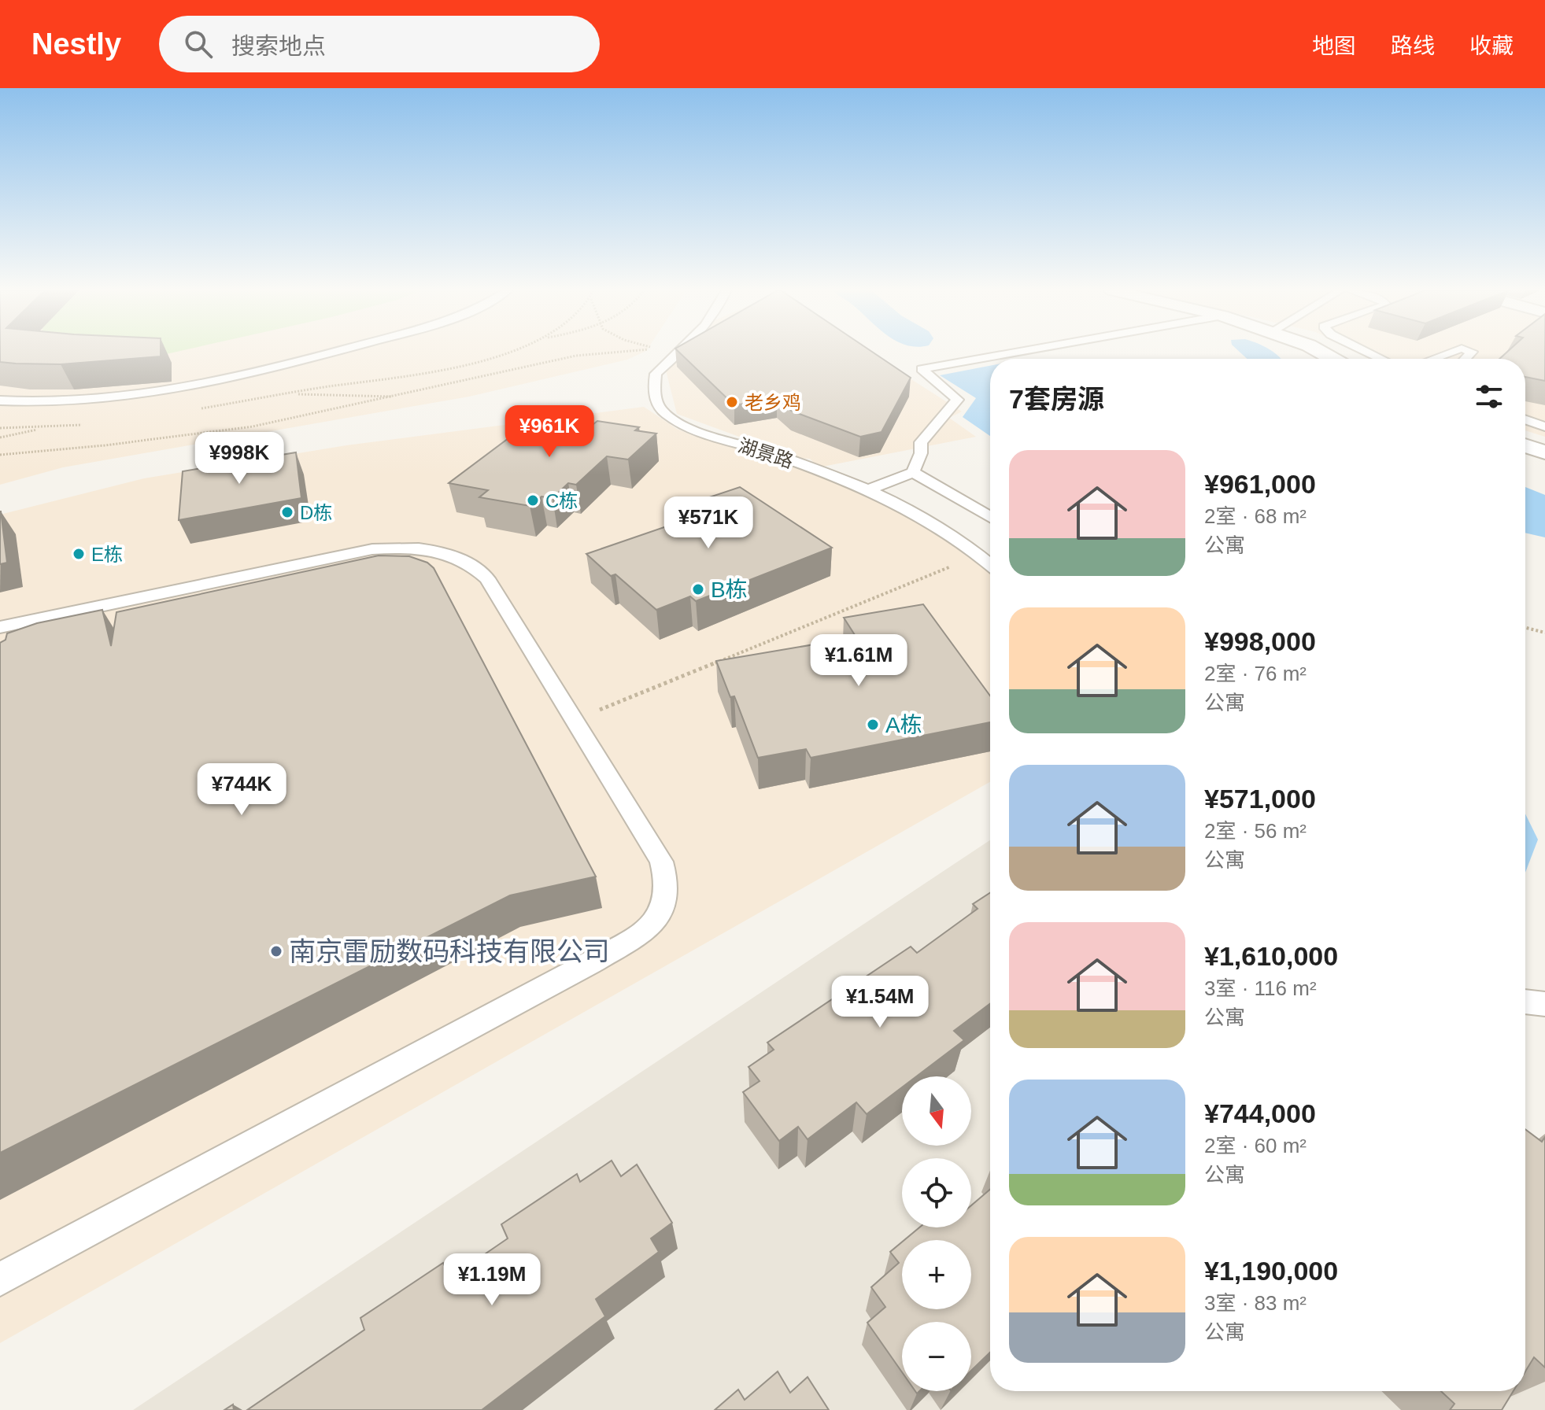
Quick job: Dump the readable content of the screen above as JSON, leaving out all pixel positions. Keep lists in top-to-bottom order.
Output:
{
  "streets": {
    "lane": ["湖景路"]
  },
  "places": [
    "老乡鸡",
    "C栋",
    "D栋",
    "E栋",
    "B栋",
    "A栋",
    "南京雷励数码科技有限公司"
  ],
  "north": "bottom",
  "page": {
    "header": "Nestly",
    "search": "搜索地点",
    "nav": ["地图", "路线", "收藏"],
    "heading": "7套房源",
    "price": [
      "¥961K",
      "¥998K",
      "¥571K",
      "¥1.61M",
      "¥744K",
      "¥1.54M",
      "¥1.19M"
    ],
    "list": [
      {
        "name": "¥961,000",
        "note": "2室 · 68 m² · 公寓"
      },
      {
        "name": "¥998,000",
        "note": "2室 · 76 m² · 公寓"
      },
      {
        "name": "¥571,000",
        "note": "2室 · 56 m² · 公寓"
      },
      {
        "name": "¥1,610,000",
        "note": "3室 · 116 m² · 公寓"
      },
      {
        "name": "¥744,000",
        "note": "2室 · 60 m² · 公寓"
      },
      {
        "name": "¥1,190,000",
        "note": "3室 · 83 m² · 公寓"
      }
    ],
    "map_buttons": ["+", "−"]
  }
}
